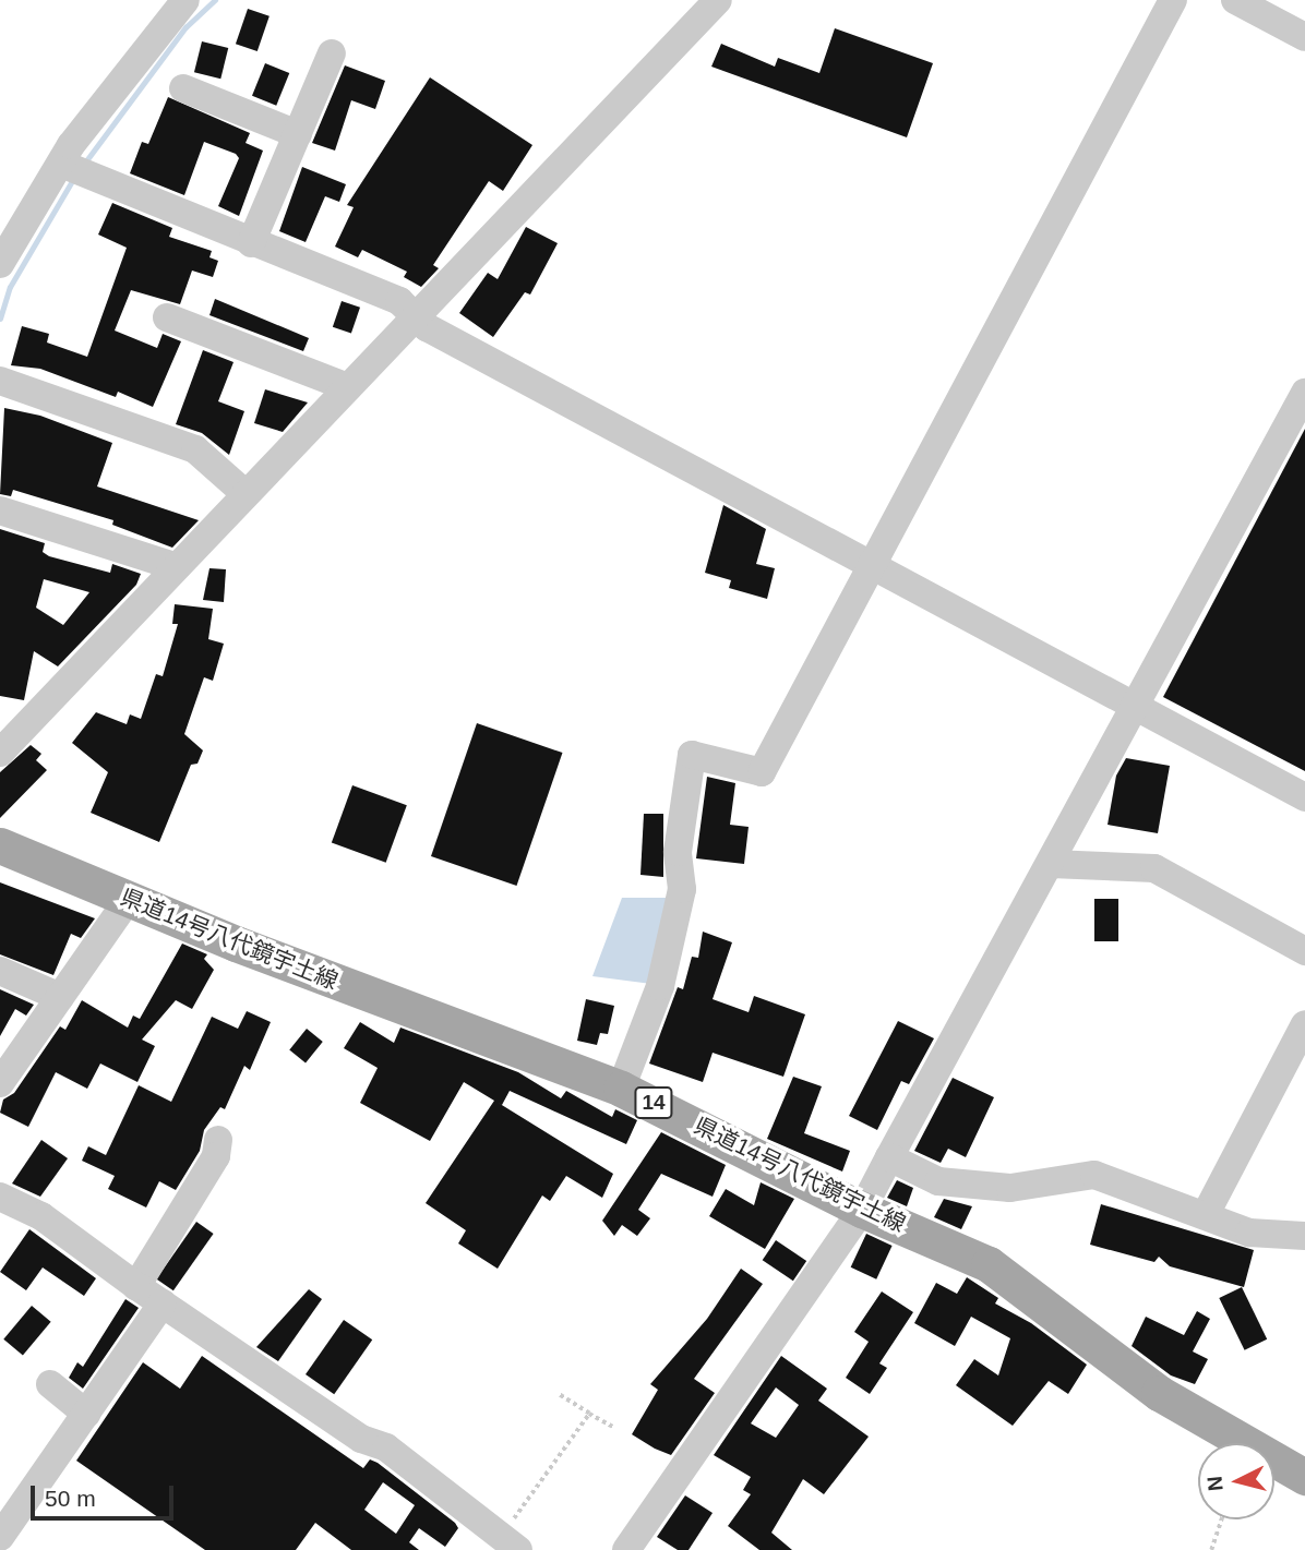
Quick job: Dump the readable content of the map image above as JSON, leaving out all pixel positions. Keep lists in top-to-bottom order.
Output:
{
  "streets": {
    "main road": ["県道14号八代鏡宇土線", "14"]
  },
  "scale_bar": "50 m",
  "north": "left"
}
